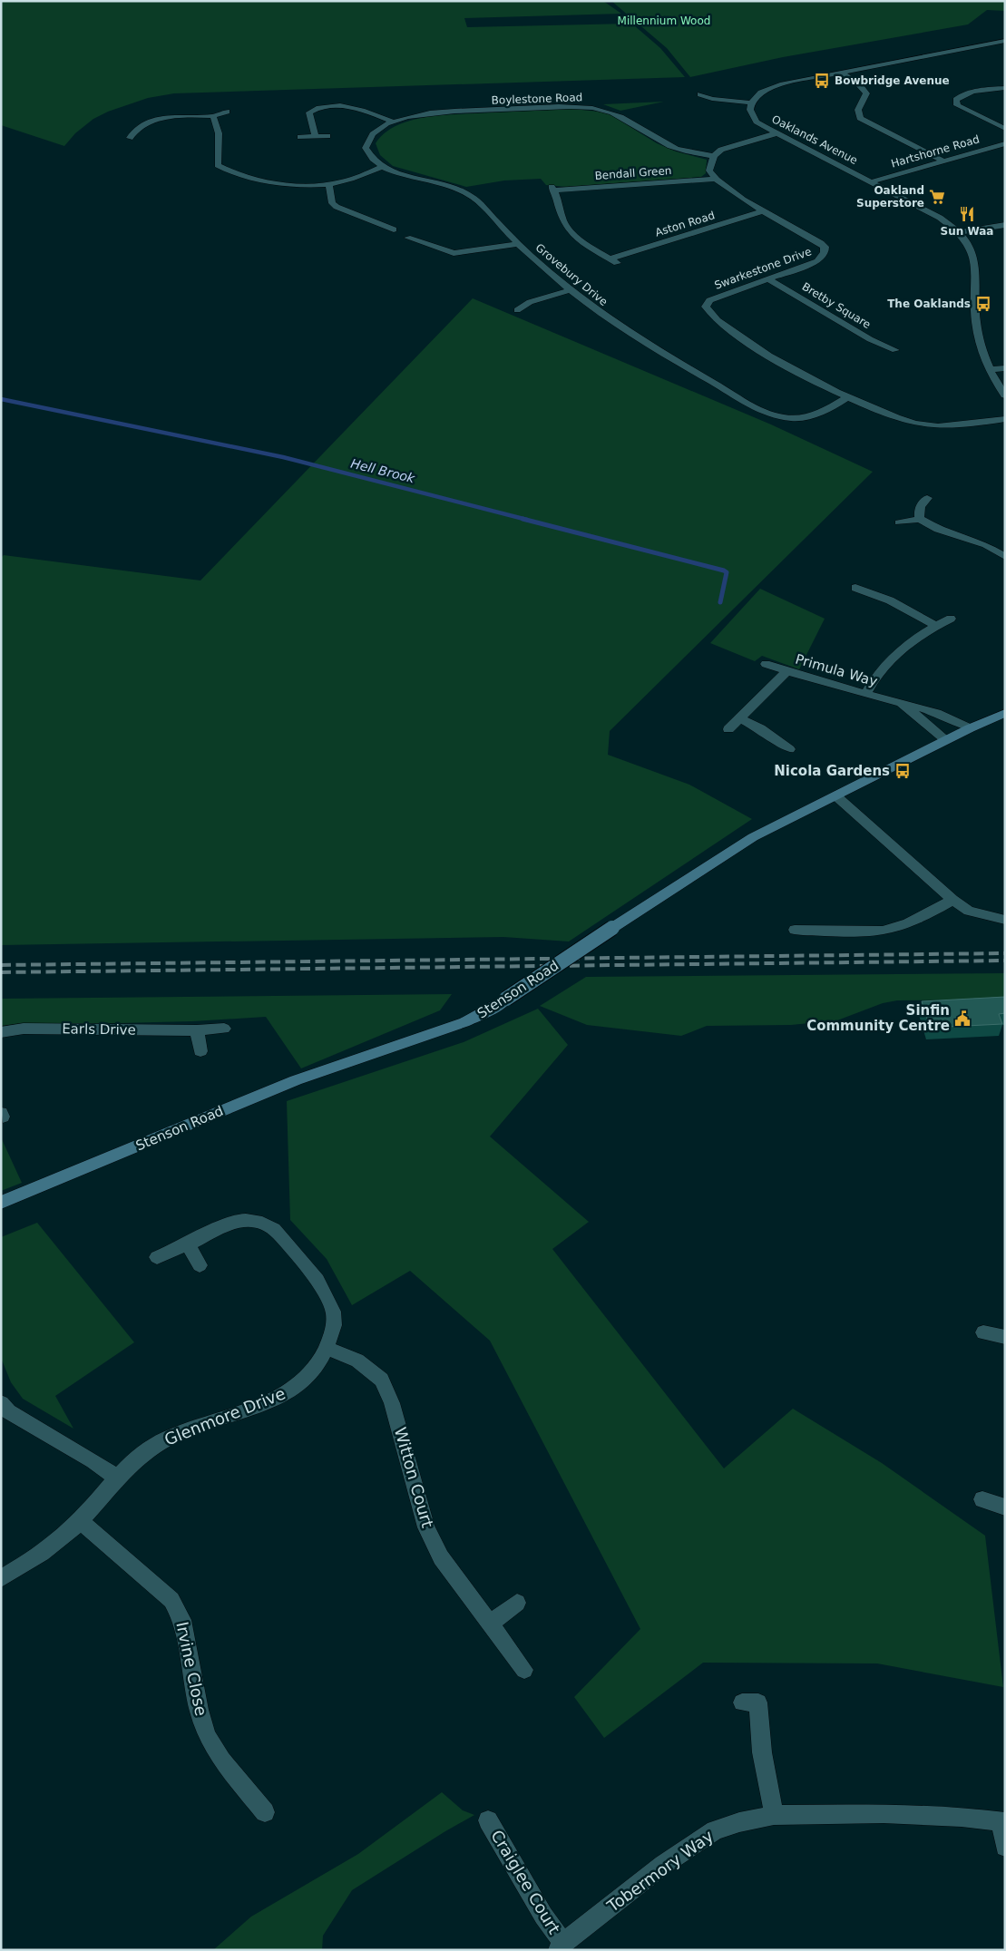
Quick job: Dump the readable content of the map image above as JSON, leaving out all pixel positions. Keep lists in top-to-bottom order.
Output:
{
  "streets": {
    "street": [
      "Boylestone Road",
      "Oaklands Avenue",
      "Hartshorne Road",
      "Bendall Green",
      "Aston Road",
      "Swarkestone Drive",
      "Grovebury Drive",
      "Bretby Square",
      "Primula Way",
      "Stenson Road",
      "Earls Drive",
      "Glenmore Drive",
      "Witton Court",
      "Irvine Close",
      "Tobermory Way",
      "Craiglee Court"
    ]
  },
  "crossings": [
    ["Boylestone Road", "Grovebury Drive"],
    ["Oaklands Avenue", "Hartshorne Road"],
    ["Bendall Green", "Aston Road"],
    ["Bendall Green", "Swarkestone Drive"],
    ["Aston Road", "Swarkestone Drive"],
    ["Swarkestone Drive", "Grovebury Drive"],
    ["Swarkestone Drive", "Bretby Square"],
    ["Primula Way", "Stenson Road"],
    ["Glenmore Drive", "Witton Court"],
    ["Glenmore Drive", "Irvine Close"],
    ["Tobermory Way", "Craiglee Court"]
  ],
  "water": ["Hell Brook"],
  "parks": ["Millennium Wood"],
  "places": {
    "bus stop": ["Bowbridge Avenue", "The Oaklands", "Nicola Gardens"],
    "supermarket": ["Oakland Superstore"],
    "restaurant": ["Sun Waa"],
    "public building": ["Sinfin Community Centre"]
  }
}
